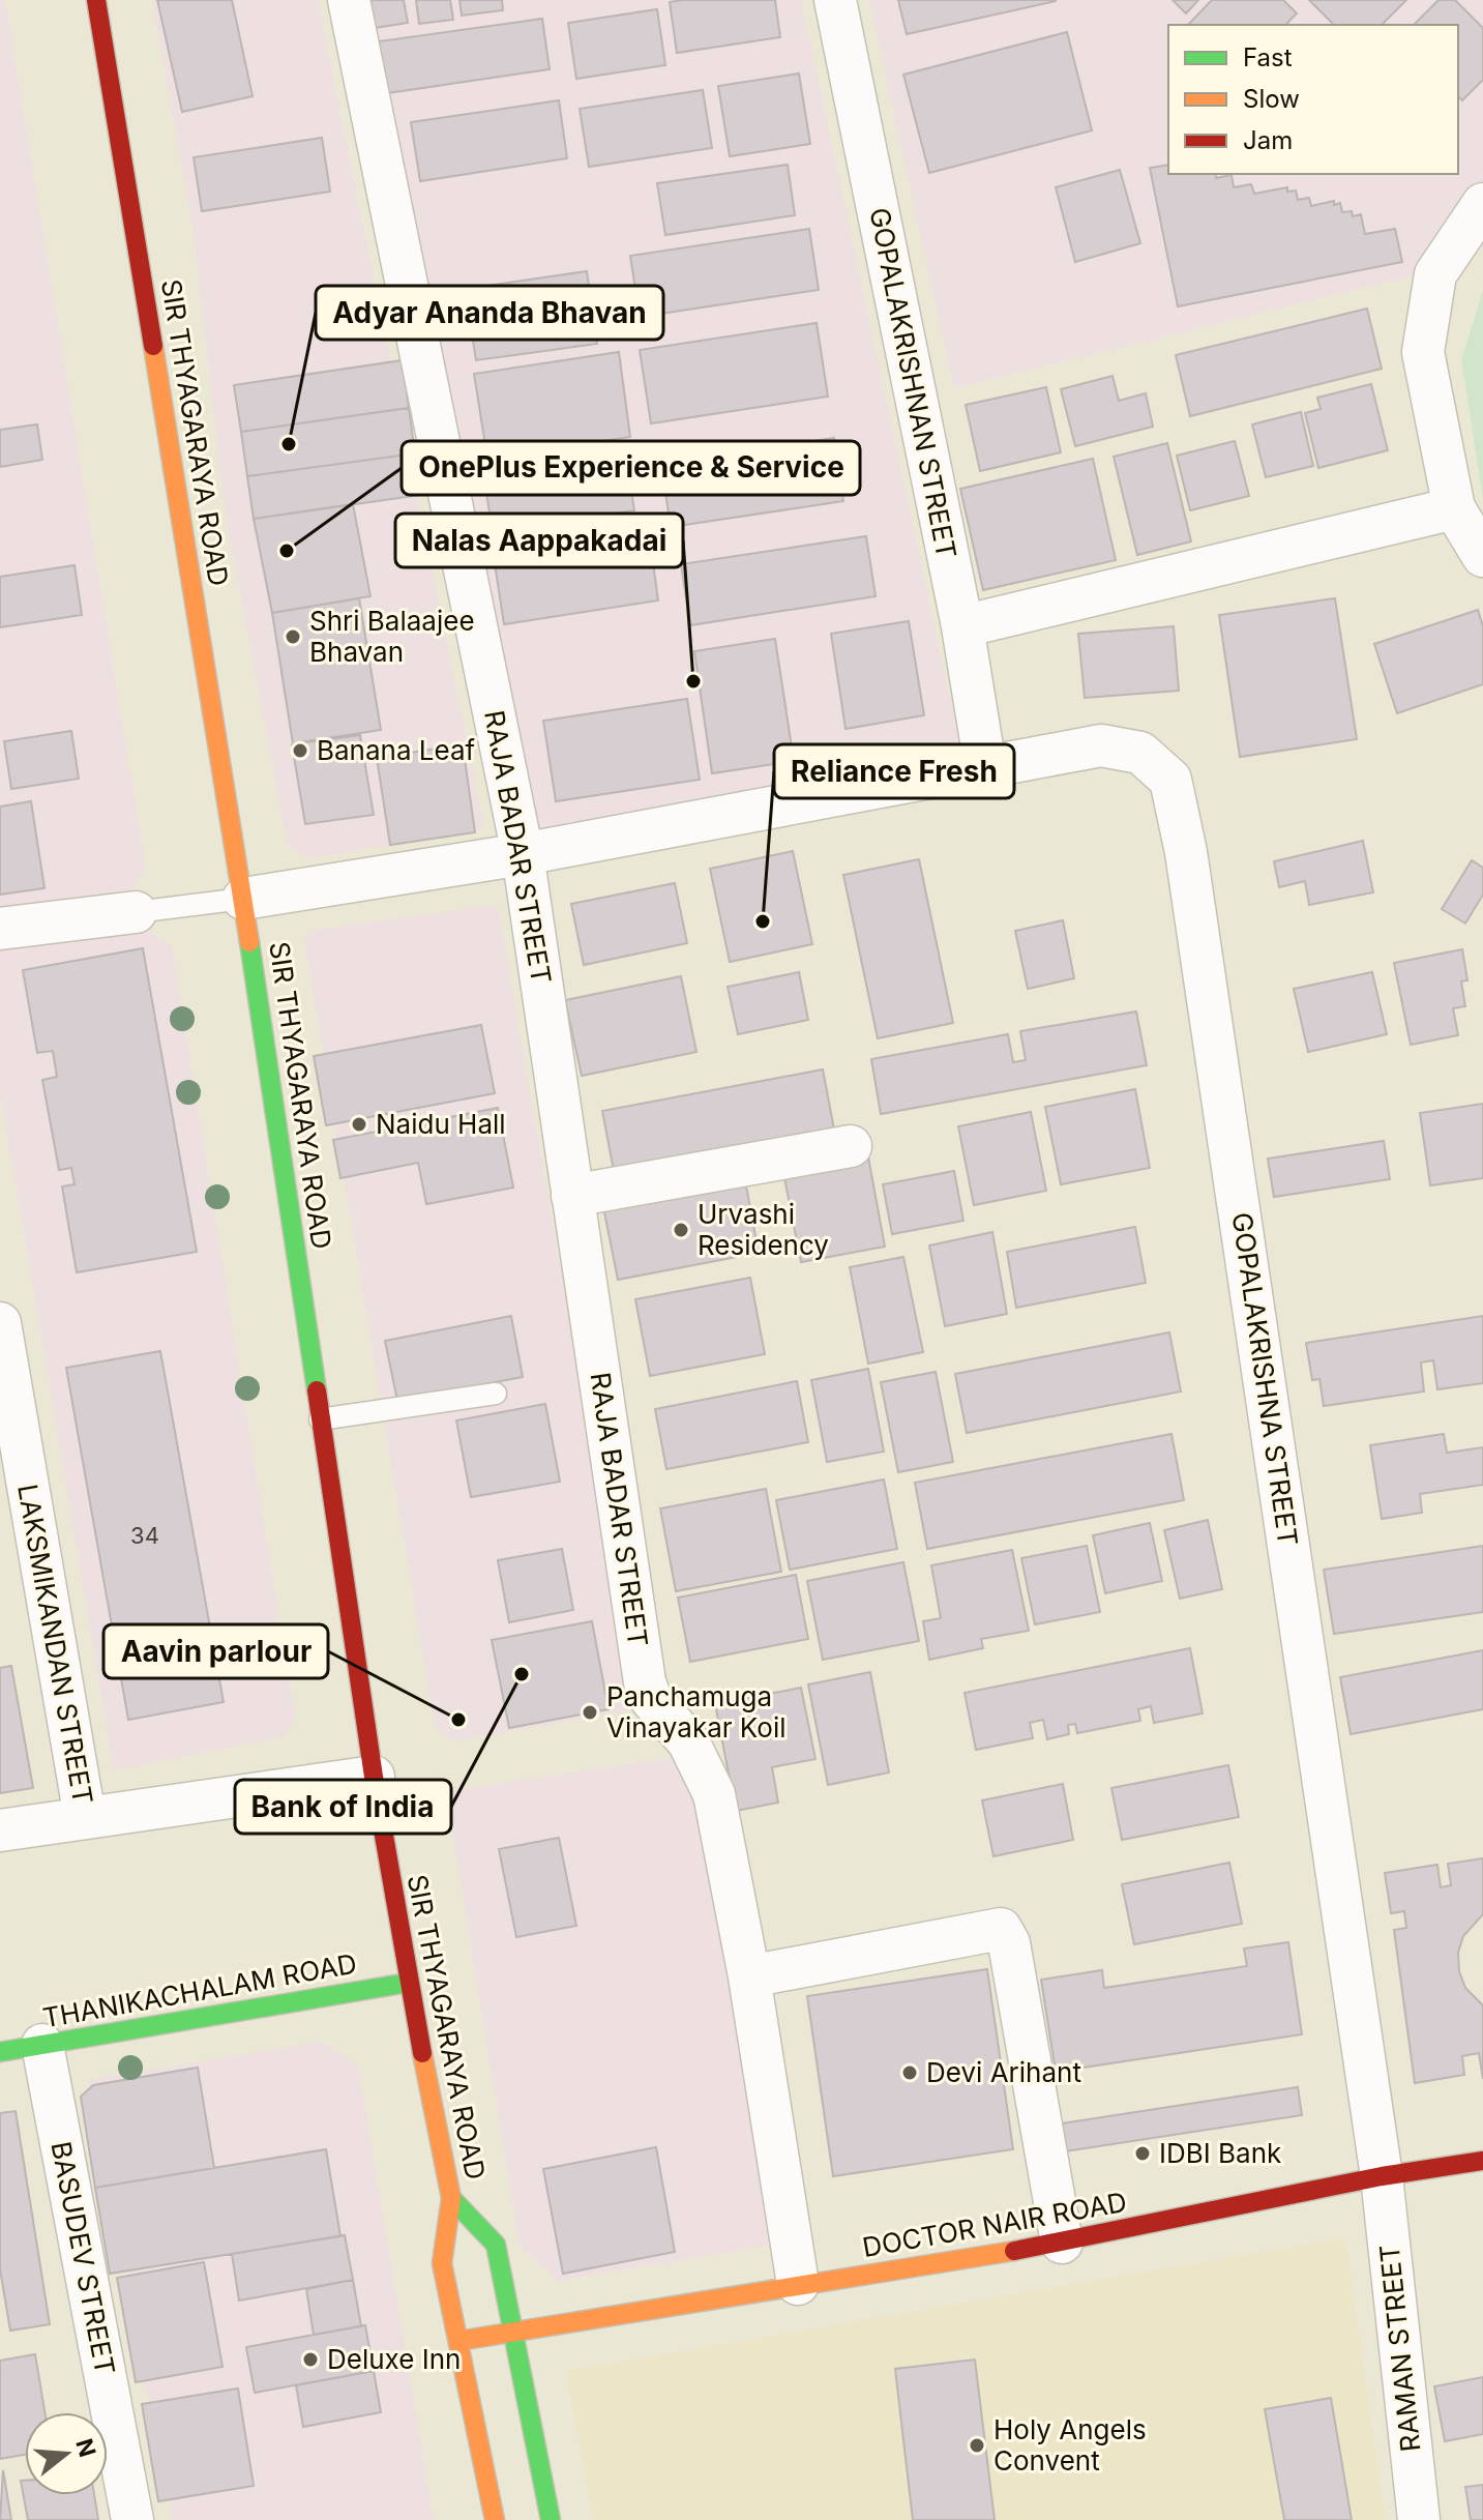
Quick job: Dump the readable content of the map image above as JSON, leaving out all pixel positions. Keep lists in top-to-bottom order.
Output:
{
  "streets": {
    "main road": ["SIR THYAGARAYA ROAD", "THANIKACHALAM ROAD", "DOCTOR NAIR ROAD"],
    "street": [
      "GOPALAKRISHNAN STREET",
      "RAJA BADAR STREET",
      "GOPALAKRISHNA STREET",
      "LAKSMIKANDAN STREET",
      "BASUDEV STREET",
      "RAMAN STREET"
    ]
  },
  "crossings": [
    ["GOPALAKRISHNAN STREET", "GOPALAKRISHNA STREET"],
    ["SIR THYAGARAYA ROAD", "GOPALAKRISHNA STREET"],
    ["SIR THYAGARAYA ROAD", "THANIKACHALAM ROAD"],
    ["SIR THYAGARAYA ROAD", "DOCTOR NAIR ROAD"],
    ["RAJA BADAR STREET", "GOPALAKRISHNA STREET"],
    ["GOPALAKRISHNA STREET", "DOCTOR NAIR ROAD"],
    ["GOPALAKRISHNA STREET", "RAMAN STREET"],
    ["THANIKACHALAM ROAD", "BASUDEV STREET"],
    ["DOCTOR NAIR ROAD", "RAMAN STREET"]
  ],
  "places": [
    "Adyar Ananda Bhavan",
    "OnePlus Experience & Service",
    "Shri Balaajee Bhavan",
    "Nalas Aappakadai",
    "Banana Leaf",
    "Reliance Fresh",
    "Naidu Hall",
    "Urvashi Residency",
    "Bank of India",
    "Panchamuga Vinayakar Koil",
    "Aavin parlour",
    "Devi Arihant",
    "IDBI Bank",
    "Deluxe Inn",
    "Holy Angels Convent"
  ],
  "house_numbers": ["34"],
  "legend": ["Fast", "Slow", "Jam"],
  "north": "right"
}
